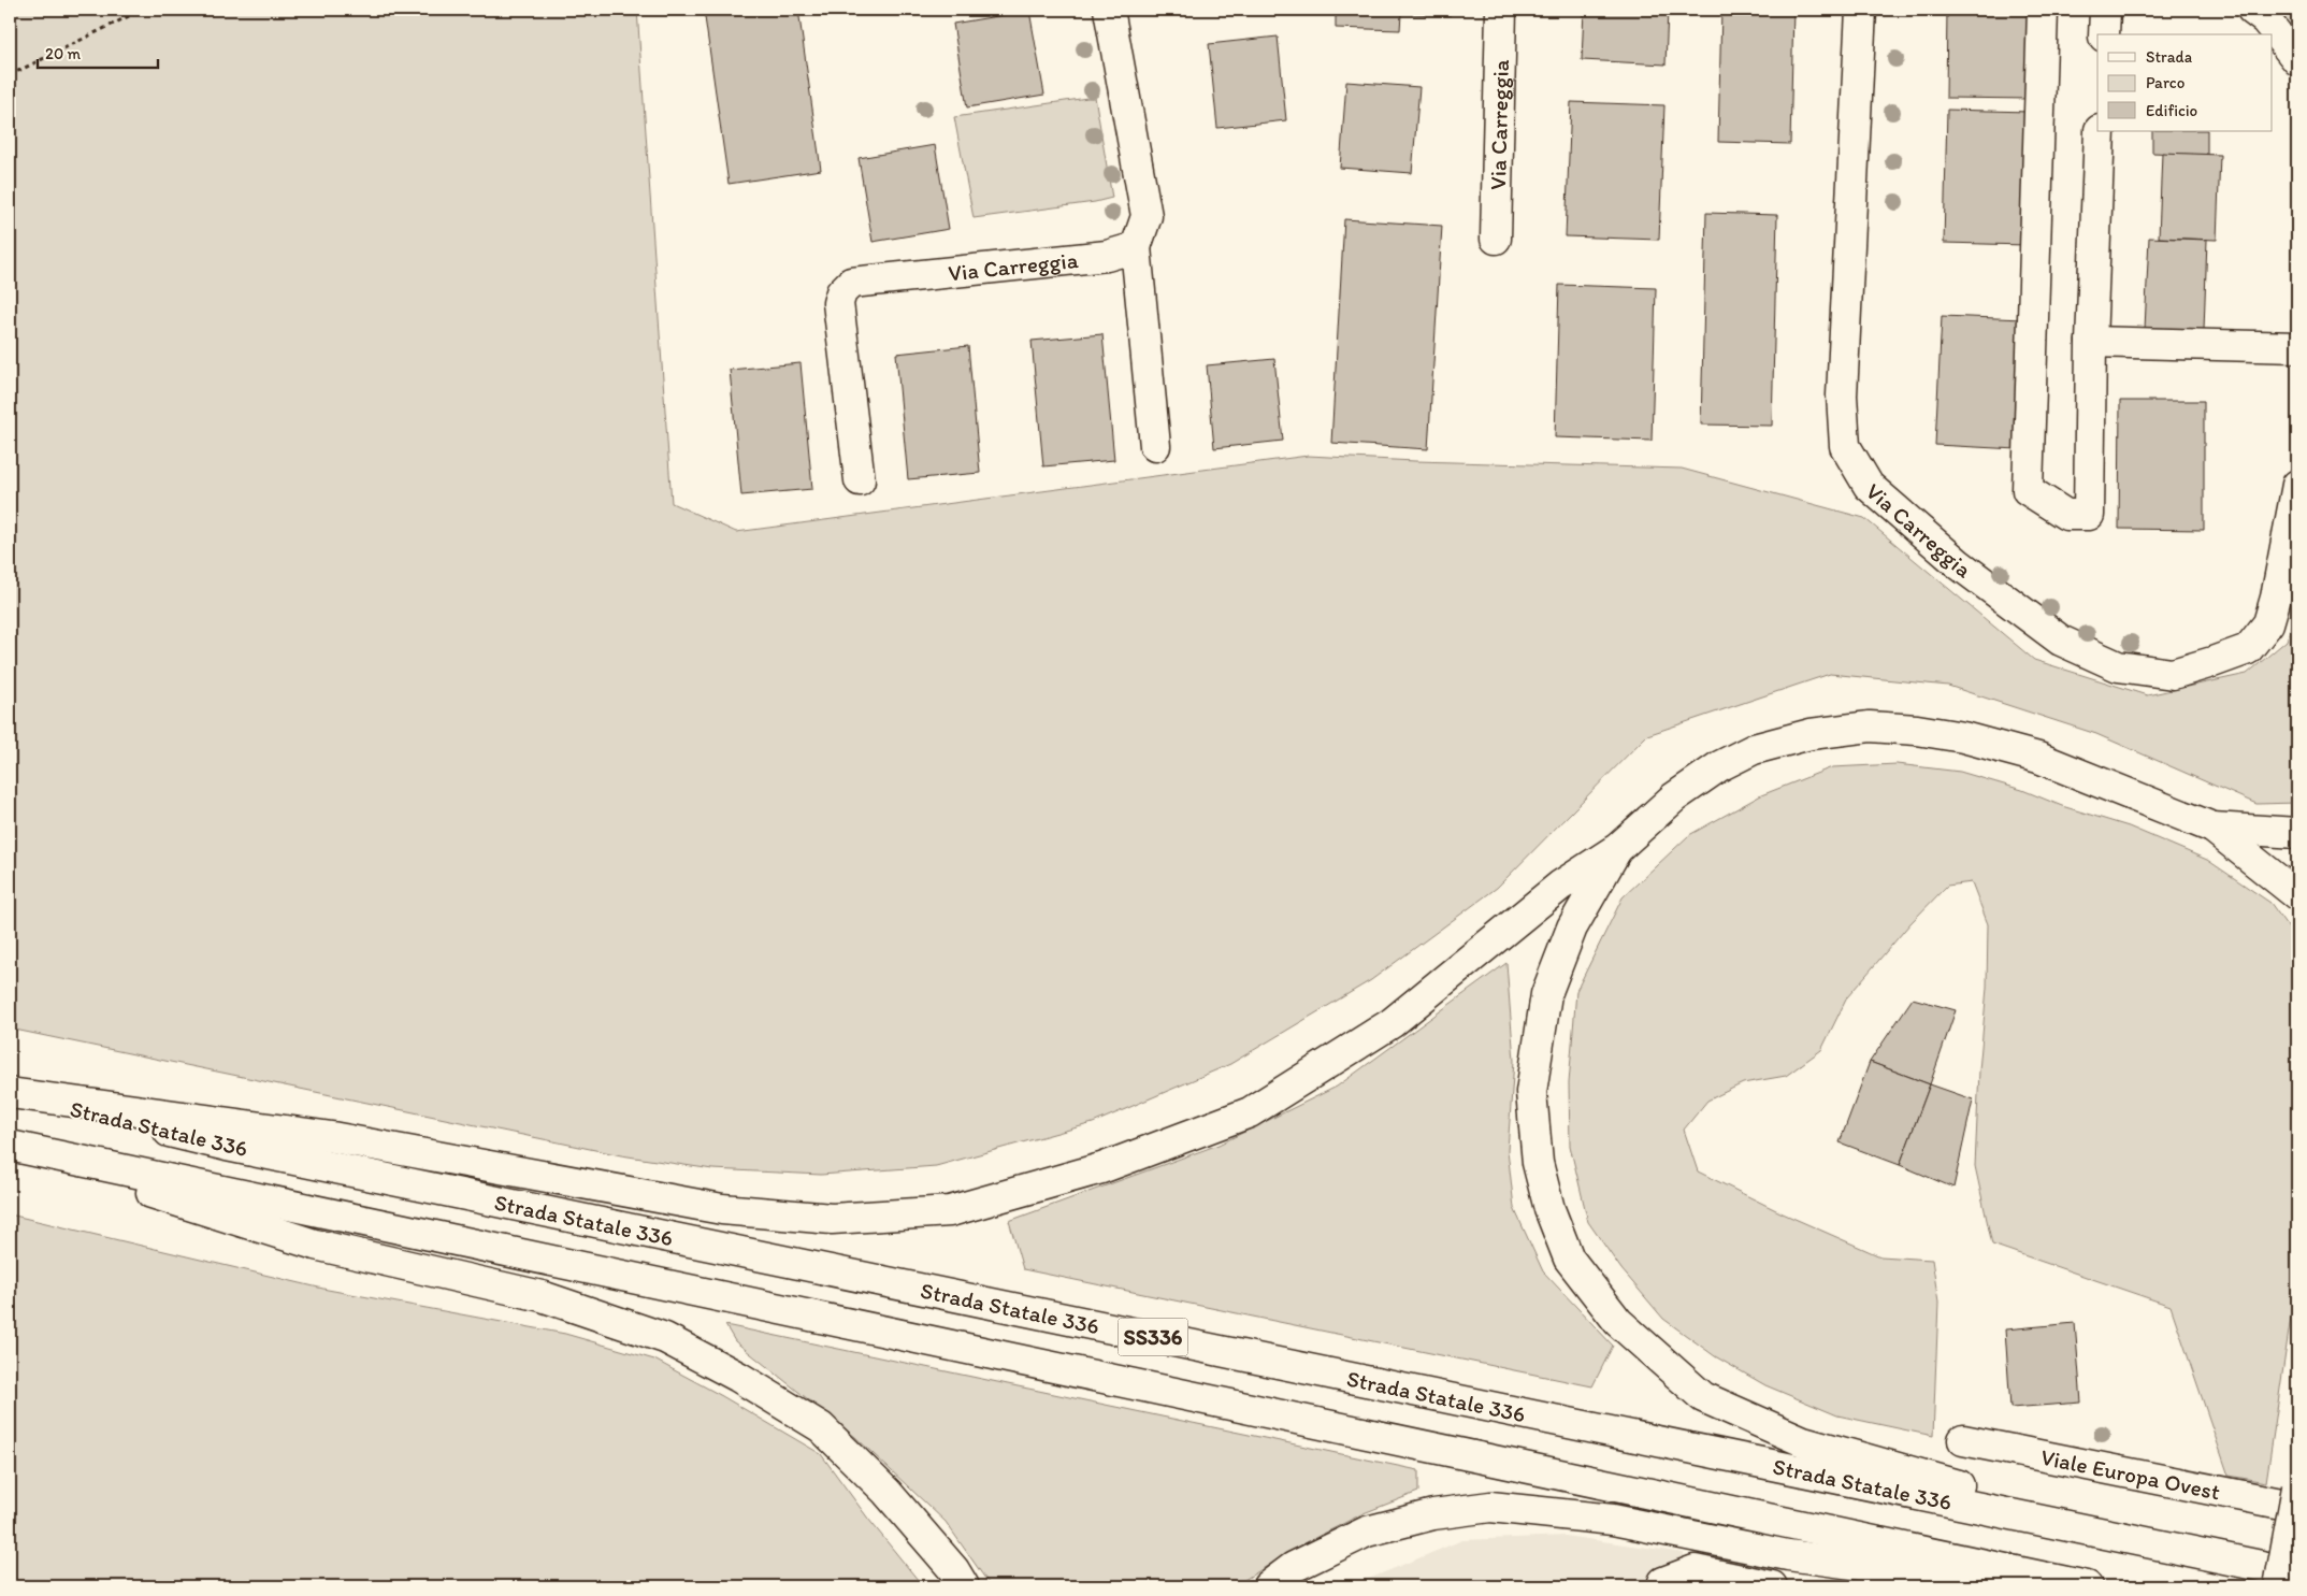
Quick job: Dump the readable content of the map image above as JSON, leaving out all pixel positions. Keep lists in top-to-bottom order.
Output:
{
  "streets": {
    "main road": [
      "Via Carreggia",
      "Strada Statale 336",
      "SS336",
      "Viale Europa Ovest"
    ]
  },
  "legend": ["Strada", "Parco", "Edificio"],
  "scale_bar": "20 m"
}
